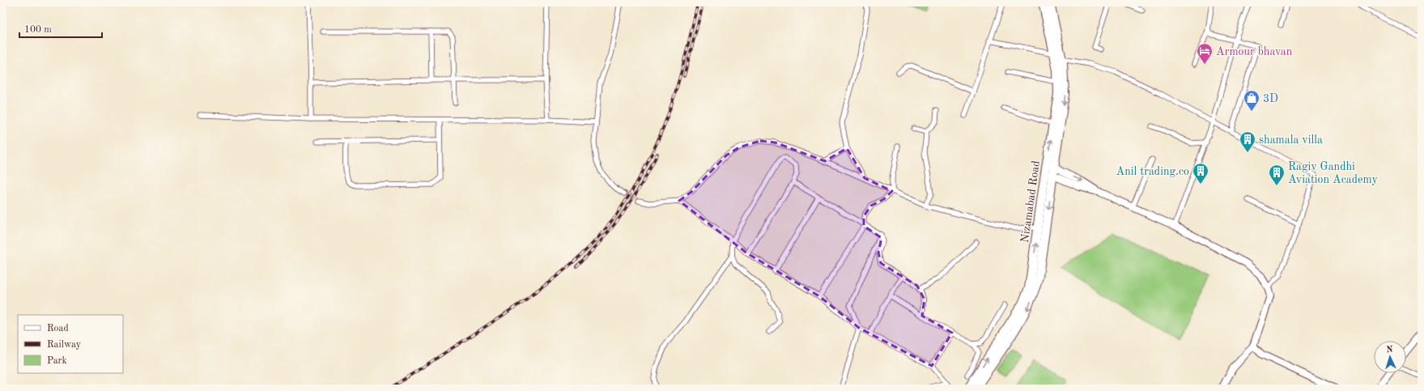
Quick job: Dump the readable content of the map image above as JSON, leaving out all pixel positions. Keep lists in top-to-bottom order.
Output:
{
  "streets": {
    "highway": ["Nizamabad Road"]
  },
  "places": {
    "hotel": ["Armour bhavan"],
    "shop": ["3D"],
    "building": ["shamala villa", "Anil trading.co", "Ragiv Gandhi Aviation Academy"]
  },
  "legend": ["Road", "Railway", "Park"],
  "scale_bar": "100 m",
  "north": "top"
}
